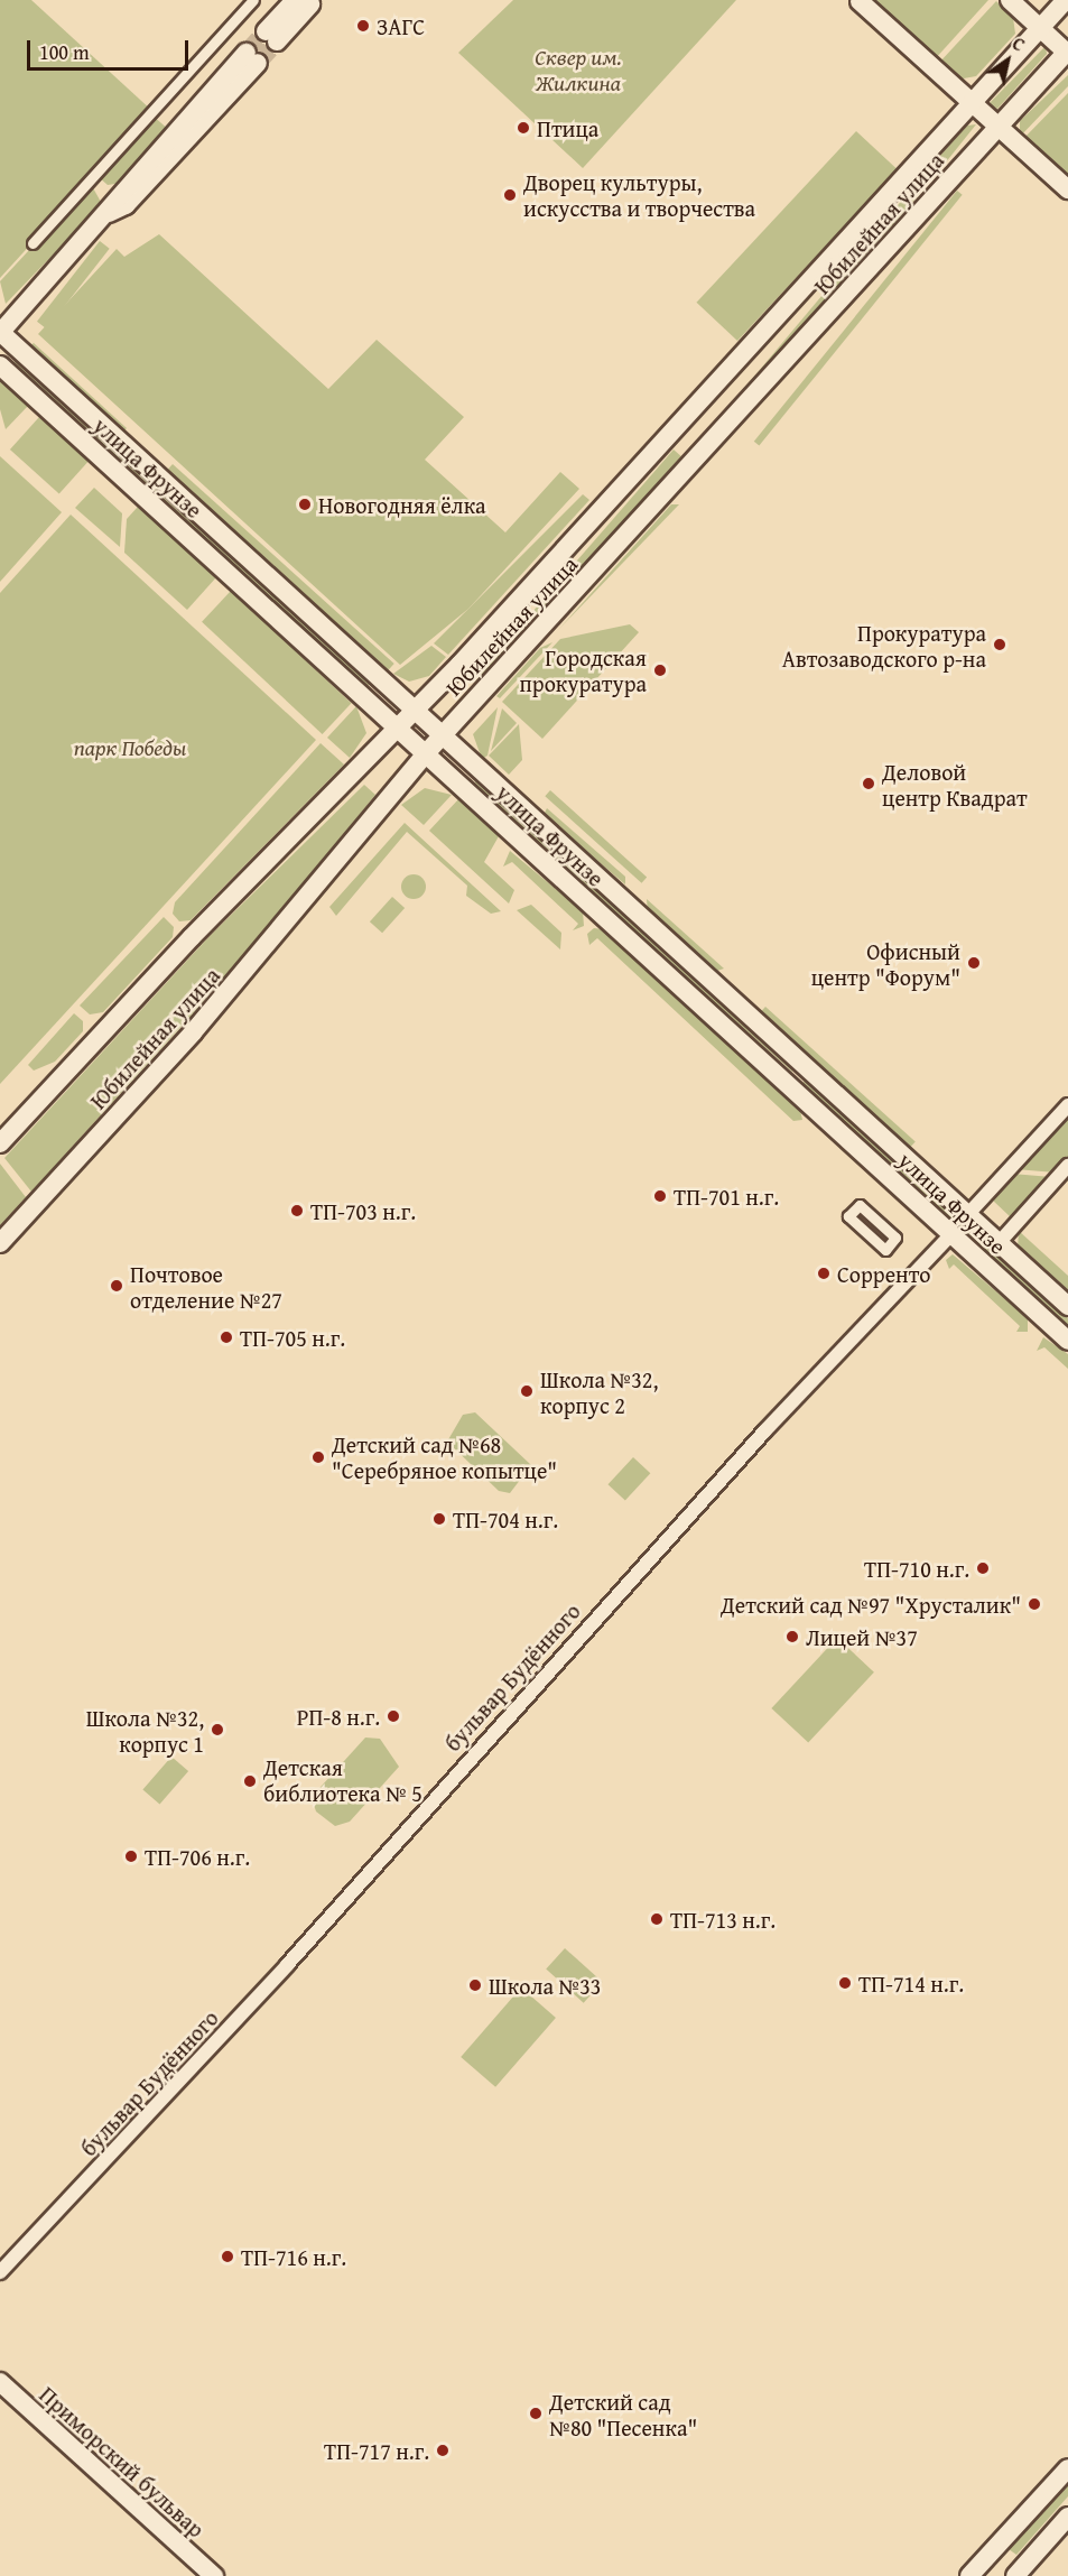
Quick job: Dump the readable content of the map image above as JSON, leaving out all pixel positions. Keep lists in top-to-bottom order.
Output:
{
  "streets": {
    "main road": ["Юбилейная улица", "улица Фрунзе", "Приморский бульвар"],
    "street": ["бульвар Будённого"]
  },
  "crossings": [
    ["Юбилейная улица", "улица Фрунзе"],
    ["улица Фрунзе", "бульвар Будённого"]
  ],
  "parks": ["Сквер им. Жилкина", "парк Победы"],
  "places": [
    "ЗАГС",
    "Птица",
    "Дворец культуры, искусства и творчества",
    "Новогодняя ёлка",
    "Прокуратура Автозаводского р-на",
    "Городская прокуратура",
    "Деловой центр Квадрат",
    "Офисный центр \"Форум\"",
    "ТП-701 н.г.",
    "ТП-703 н.г.",
    "Сорренто",
    "Почтовое отделение №27",
    "ТП-705 н.г.",
    "Школа №32, корпус 2",
    "Детский сад №68 \"Серебряное копытце\"",
    "ТП-704 н.г.",
    "ТП-710 н.г.",
    "Детский сад №97 \"Хрусталик\"",
    "Лицей №37",
    "РП-8 н.г.",
    "Школа №32, корпус 1",
    "Детская библиотека № 5",
    "ТП-706 н.г.",
    "ТП-713 н.г.",
    "ТП-714 н.г.",
    "Школа №33",
    "ТП-716 н.г.",
    "Детский сад №80 \"Песенка\"",
    "ТП-717 н.г."
  ],
  "scale_bar": "100 m",
  "north": "top right"
}
